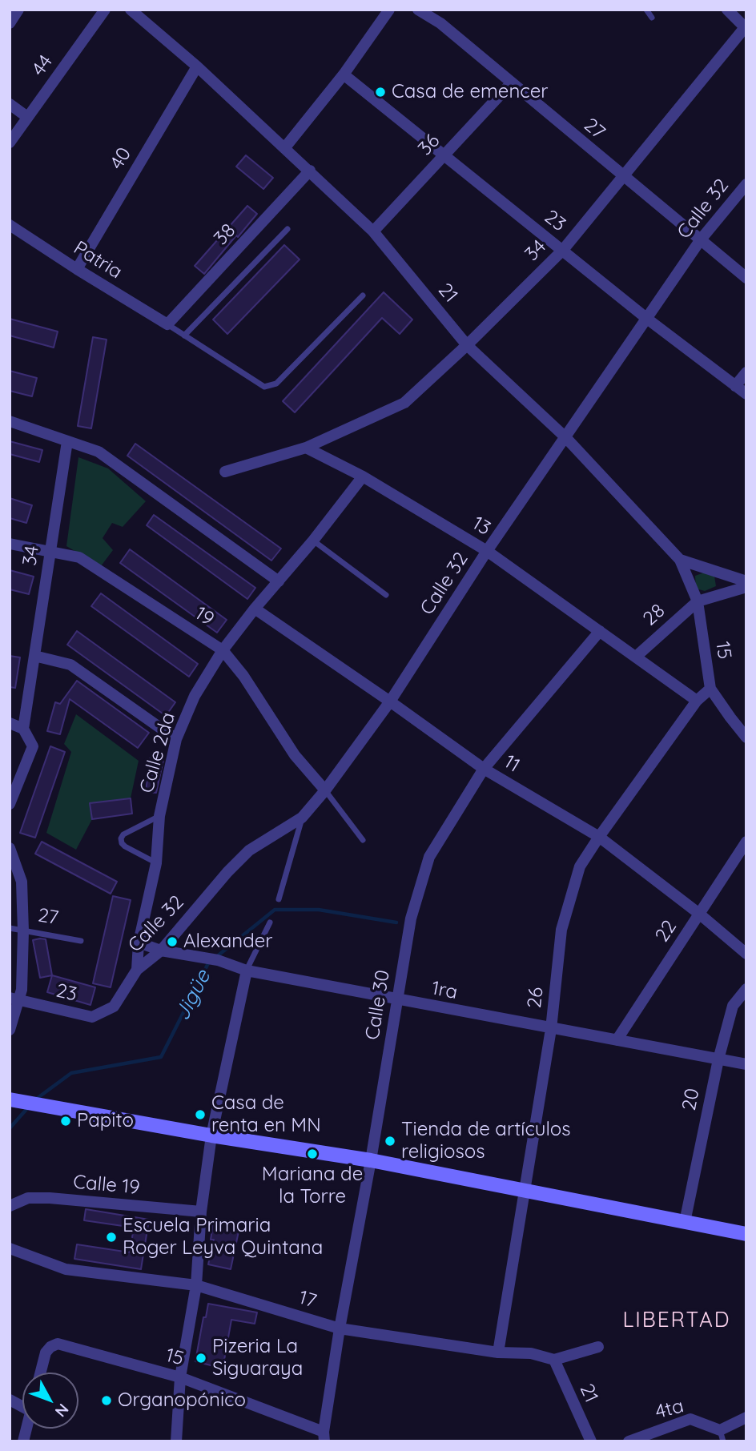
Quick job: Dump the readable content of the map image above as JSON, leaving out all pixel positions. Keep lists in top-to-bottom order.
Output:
{
  "streets": {
    "street": [
      "44",
      "27",
      "36",
      "40",
      "Calle 32",
      "23",
      "38",
      "34",
      "Patria",
      "21",
      "13",
      "28",
      "19",
      "15",
      "Calle 2da",
      "11",
      "22",
      "1ra",
      "26",
      "Calle 30",
      "20",
      "Calle 19",
      "17",
      "4ta"
    ]
  },
  "crossings": [
    ["27", "36"],
    ["27", "Calle 32"],
    ["27", "34"],
    ["36", "23"],
    ["36", "21"],
    ["40", "Patria"],
    ["40", "21"],
    ["Calle 32", "23"],
    ["Calle 32", "21"],
    ["Calle 32", "13"],
    ["Calle 32", "19"],
    ["Calle 32", "Calle 2da"],
    ["Calle 32", "11"],
    ["Calle 32", "1ra"],
    ["23", "34"],
    ["23", "Calle 2da"],
    ["38", "Patria"],
    ["38", "21"],
    ["34", "21"],
    ["34", "13"],
    ["34", "19"],
    ["21", "15"],
    ["21", "17"],
    ["13", "28"],
    ["13", "26"],
    ["13", "Calle 30"],
    ["28", "15"],
    ["19", "Calle 2da"],
    ["15", "26"],
    ["15", "Calle 30"],
    ["Calle 2da", "11"],
    ["Calle 2da", "1ra"],
    ["11", "22"],
    ["11", "26"],
    ["11", "Calle 30"],
    ["22", "1ra"],
    ["1ra", "26"],
    ["1ra", "Calle 30"],
    ["1ra", "20"],
    ["26", "17"],
    ["Calle 30", "17"]
  ],
  "districts": ["LIBERTAD"],
  "water": ["Jigüe"],
  "places": [
    "Casa de emencer",
    "Alexander",
    "Casa de renta en MN",
    "Papito",
    "Tienda de artículos religiosos",
    "Mariana de la Torre",
    "Escuela Primaria Roger Leyva Quintana",
    "Pizeria La Siguaraya",
    "Organopónico"
  ],
  "north": "bottom right"
}
